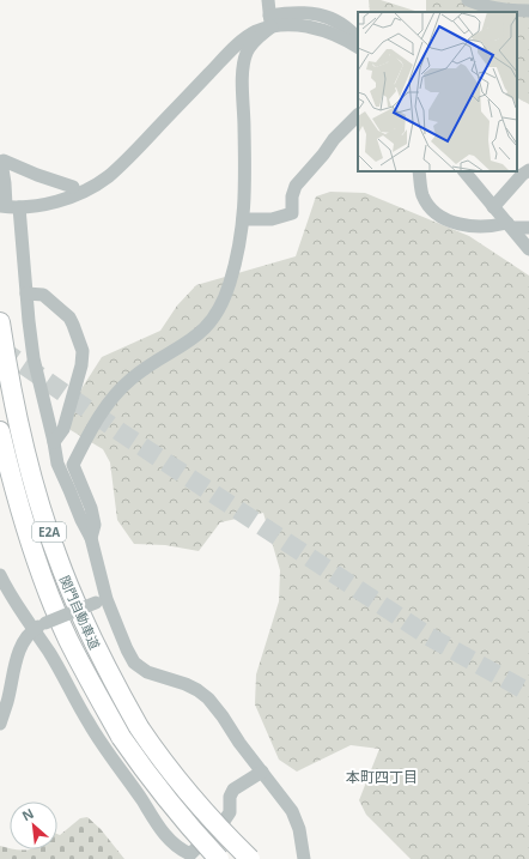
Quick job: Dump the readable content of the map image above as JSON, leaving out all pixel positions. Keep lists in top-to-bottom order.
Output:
{
  "streets": {
    "highway": ["E2A", "関門自動車道"]
  },
  "districts": ["本町四丁目"],
  "north": "top left"
}
